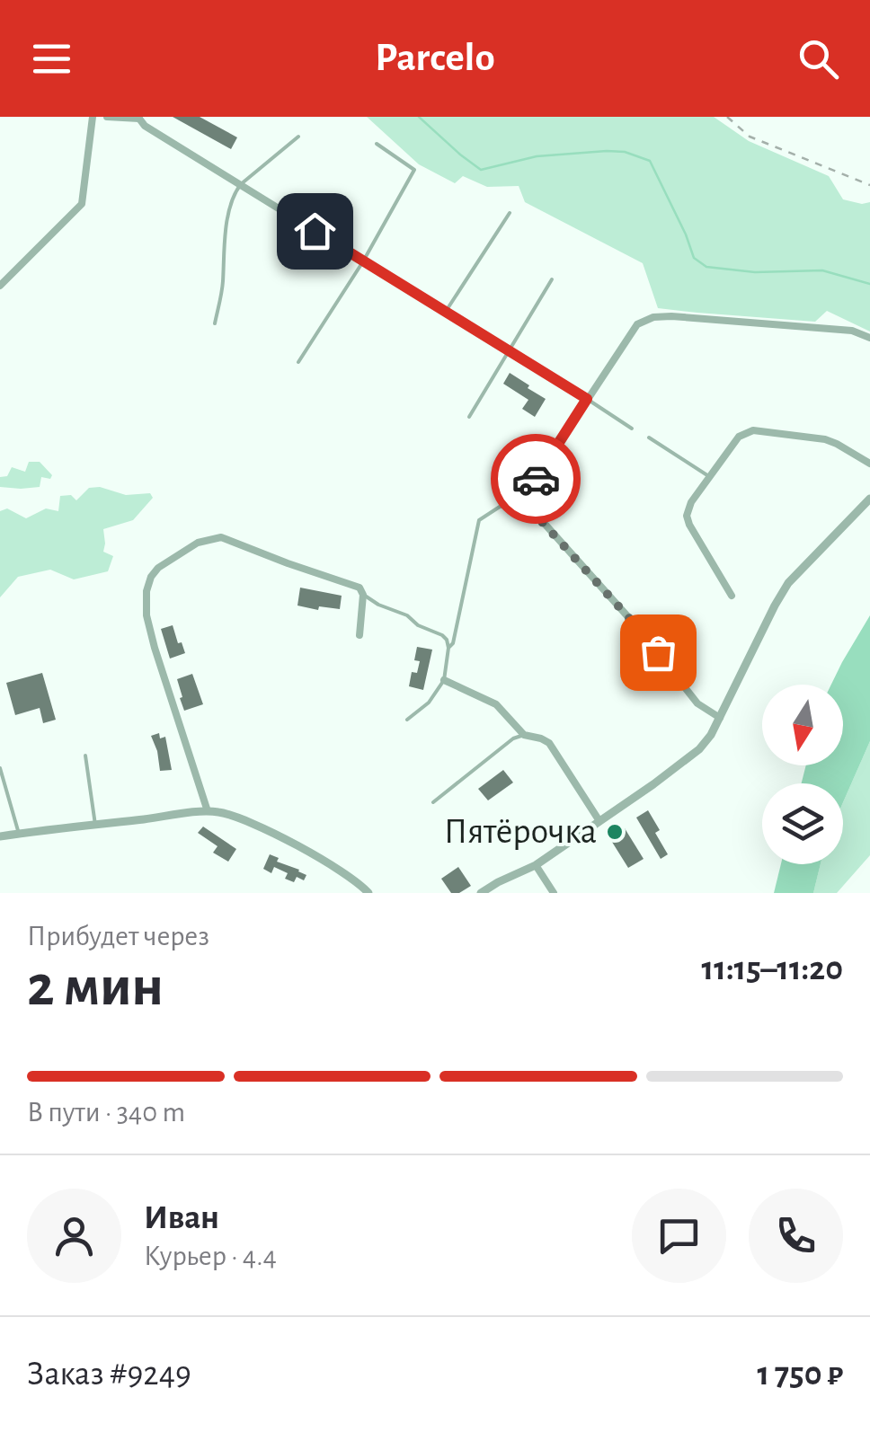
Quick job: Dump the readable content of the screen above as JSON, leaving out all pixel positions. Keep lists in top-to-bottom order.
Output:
{
  "places": ["Пятёрочка"],
  "north": "bottom",
  "page": {
    "header": "Parcelo",
    "heading": ["2 мин", "Прибудет через", "11:15–11:20"],
    "panel": [
      "Иван",
      "Курьер · 4.4",
      "Заказ #9249",
      "1 750 ₽"
    ],
    "bar": "В пути · 340 m"
  }
}
